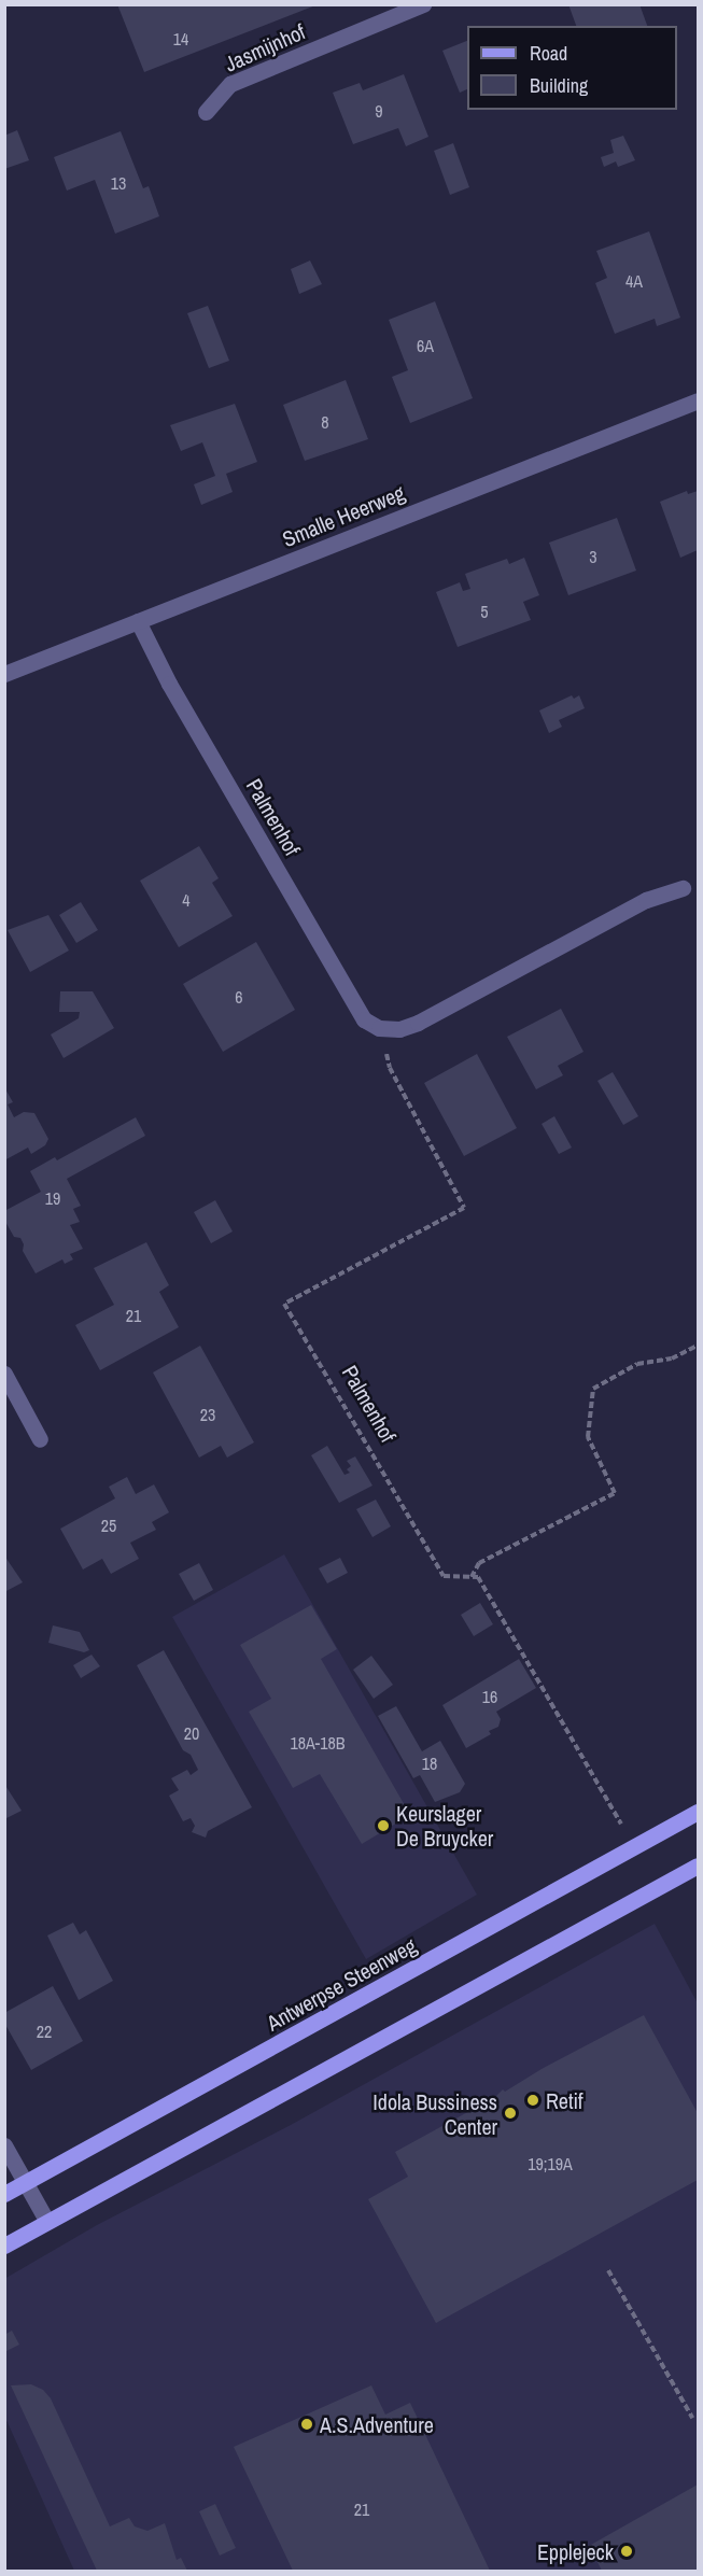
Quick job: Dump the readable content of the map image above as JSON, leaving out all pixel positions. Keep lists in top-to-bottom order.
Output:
{
  "streets": {
    "main road": ["Antwerpse Steenweg"],
    "street": ["Jasmijnhof", "Smalle Heerweg", "Palmenhof"]
  },
  "crossings": [
    ["Smalle Heerweg", "Palmenhof"]
  ],
  "places": [
    "Keurslager De Bruycker",
    "Retif",
    "Idola Bussiness Center",
    "A.S.Adventure",
    "Epplejeck"
  ],
  "house_numbers": [
    "14",
    "9",
    "13",
    "4A",
    "6A",
    "8",
    "3",
    "5",
    "4",
    "6",
    "19",
    "21",
    "23",
    "25",
    "16",
    "20",
    "18A-18B",
    "18",
    "22",
    "19;19A",
    "21"
  ],
  "legend": ["Road", "Building"]
}
